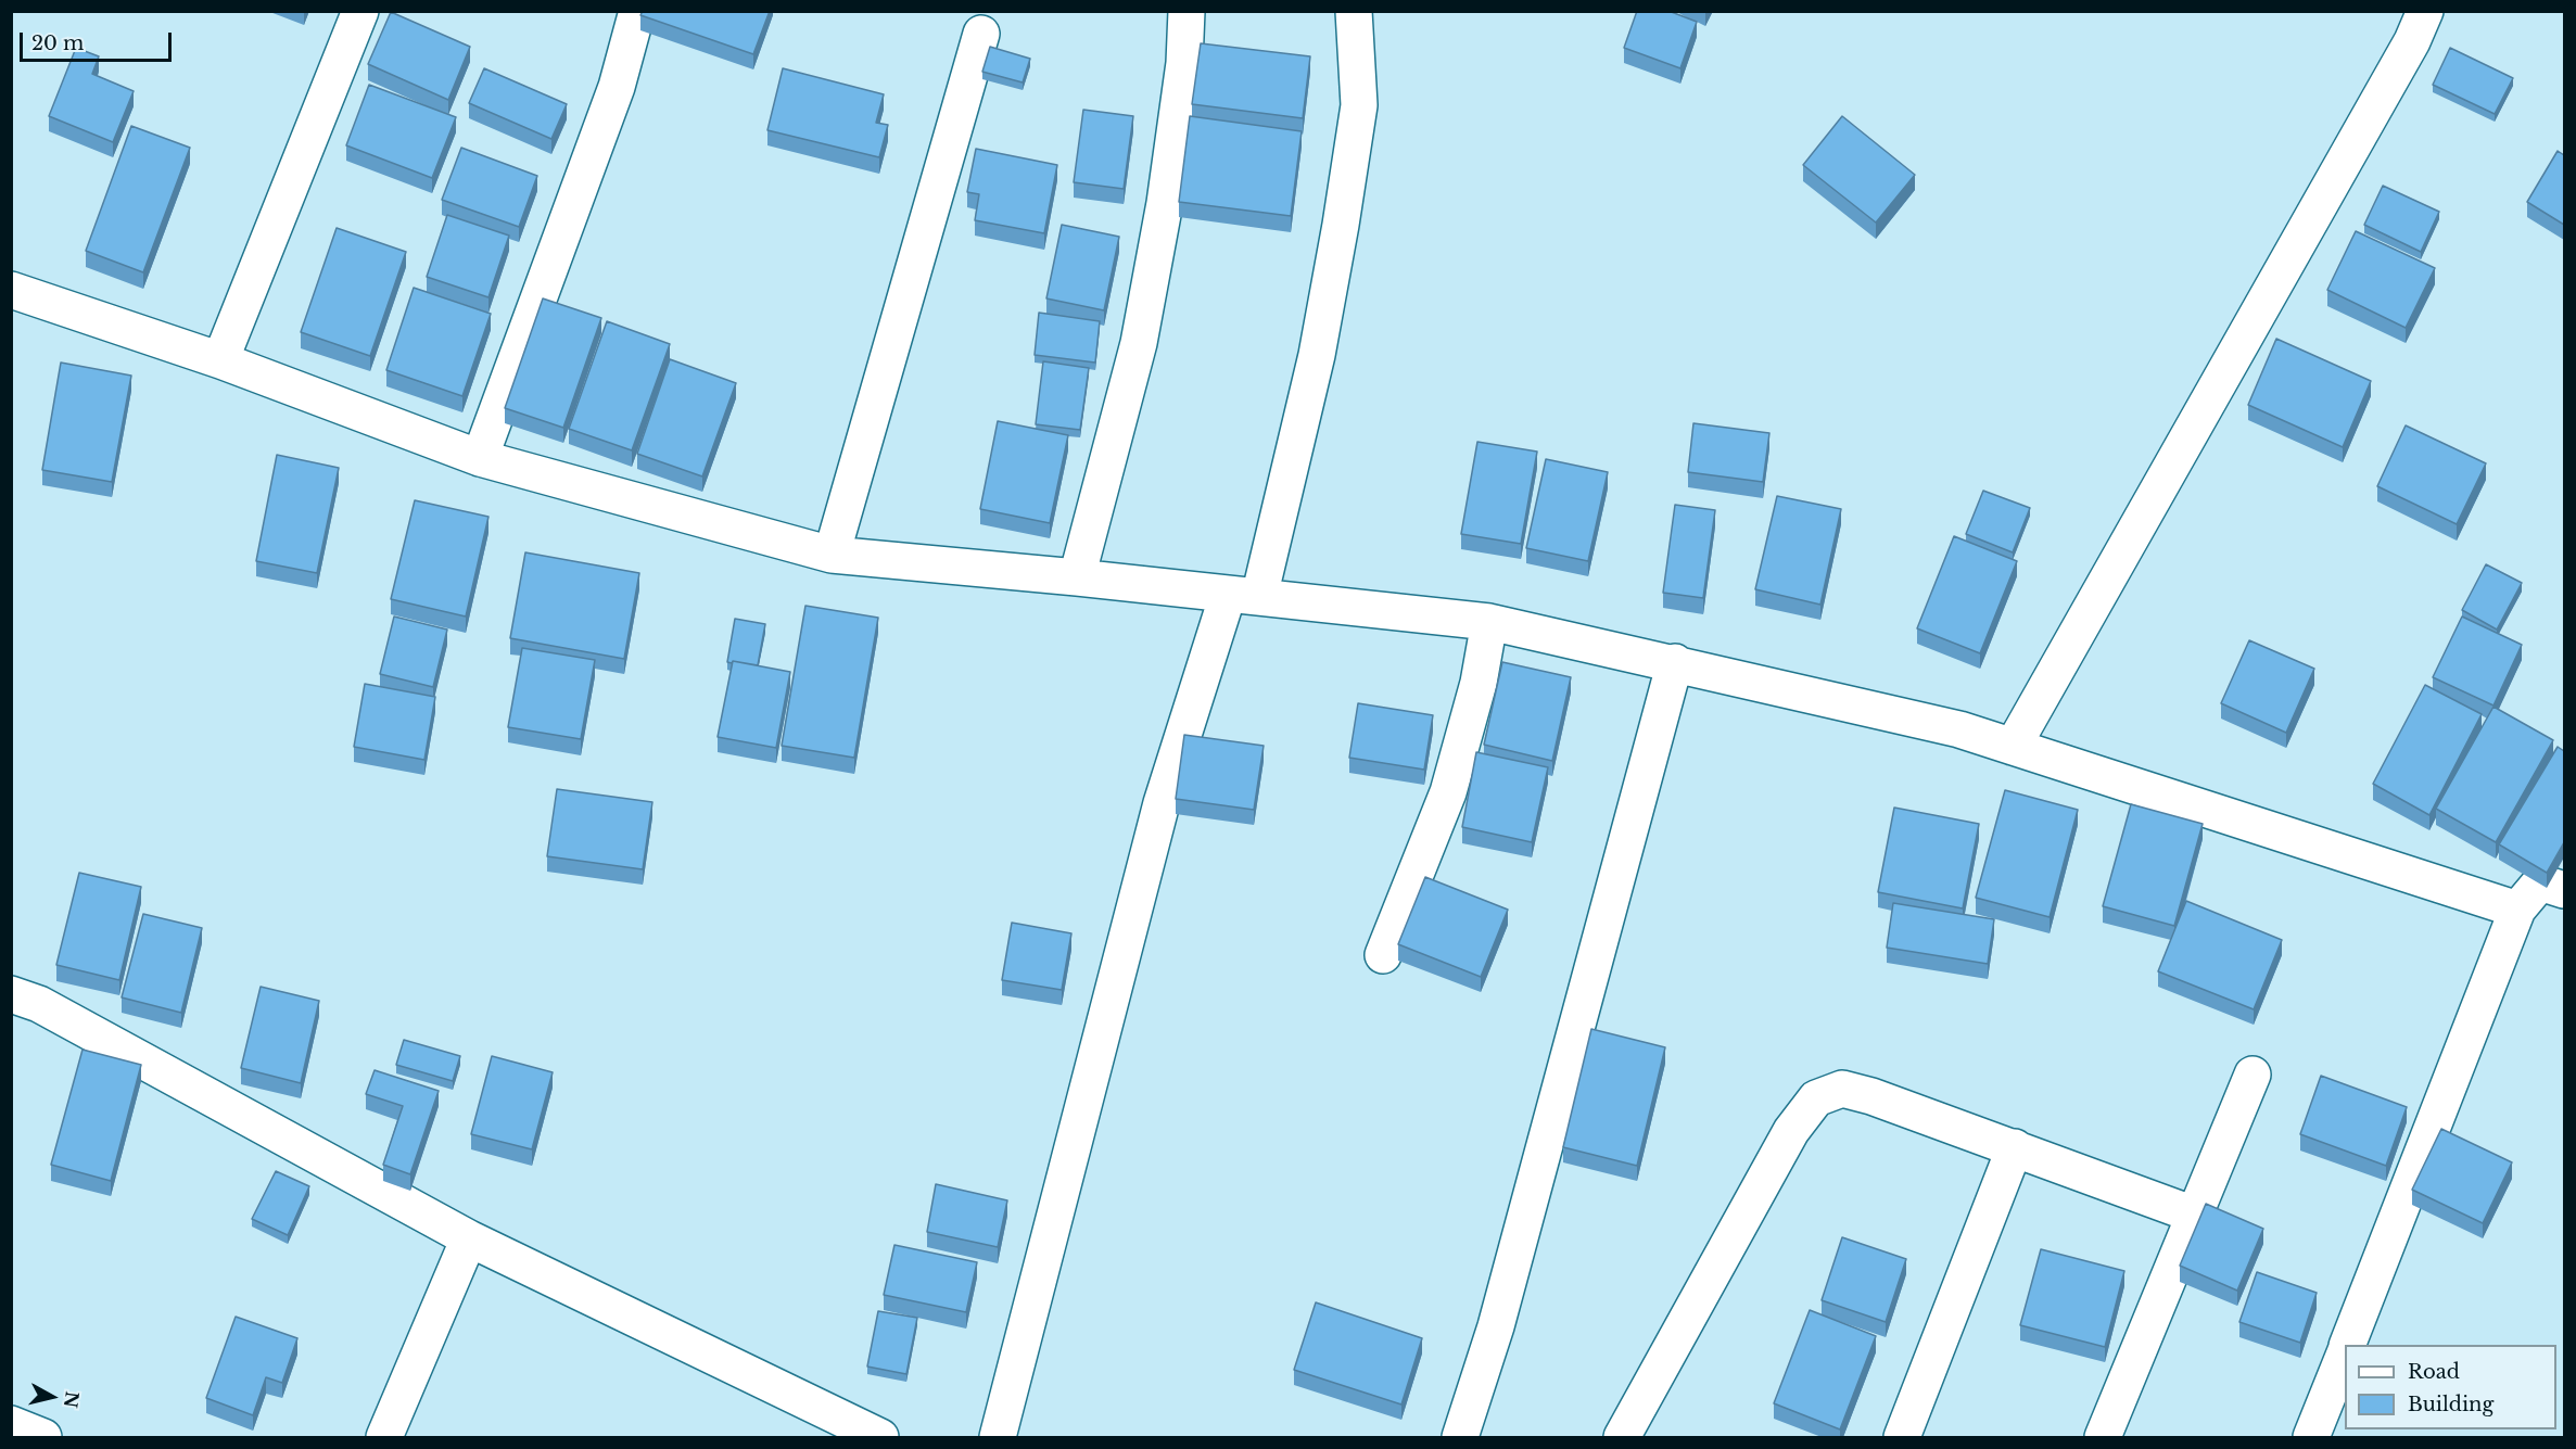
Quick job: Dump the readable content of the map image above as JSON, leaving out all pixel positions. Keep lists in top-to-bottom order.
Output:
{
  "legend": ["Road", "Building"],
  "scale_bar": "20 m",
  "north": "right"
}
